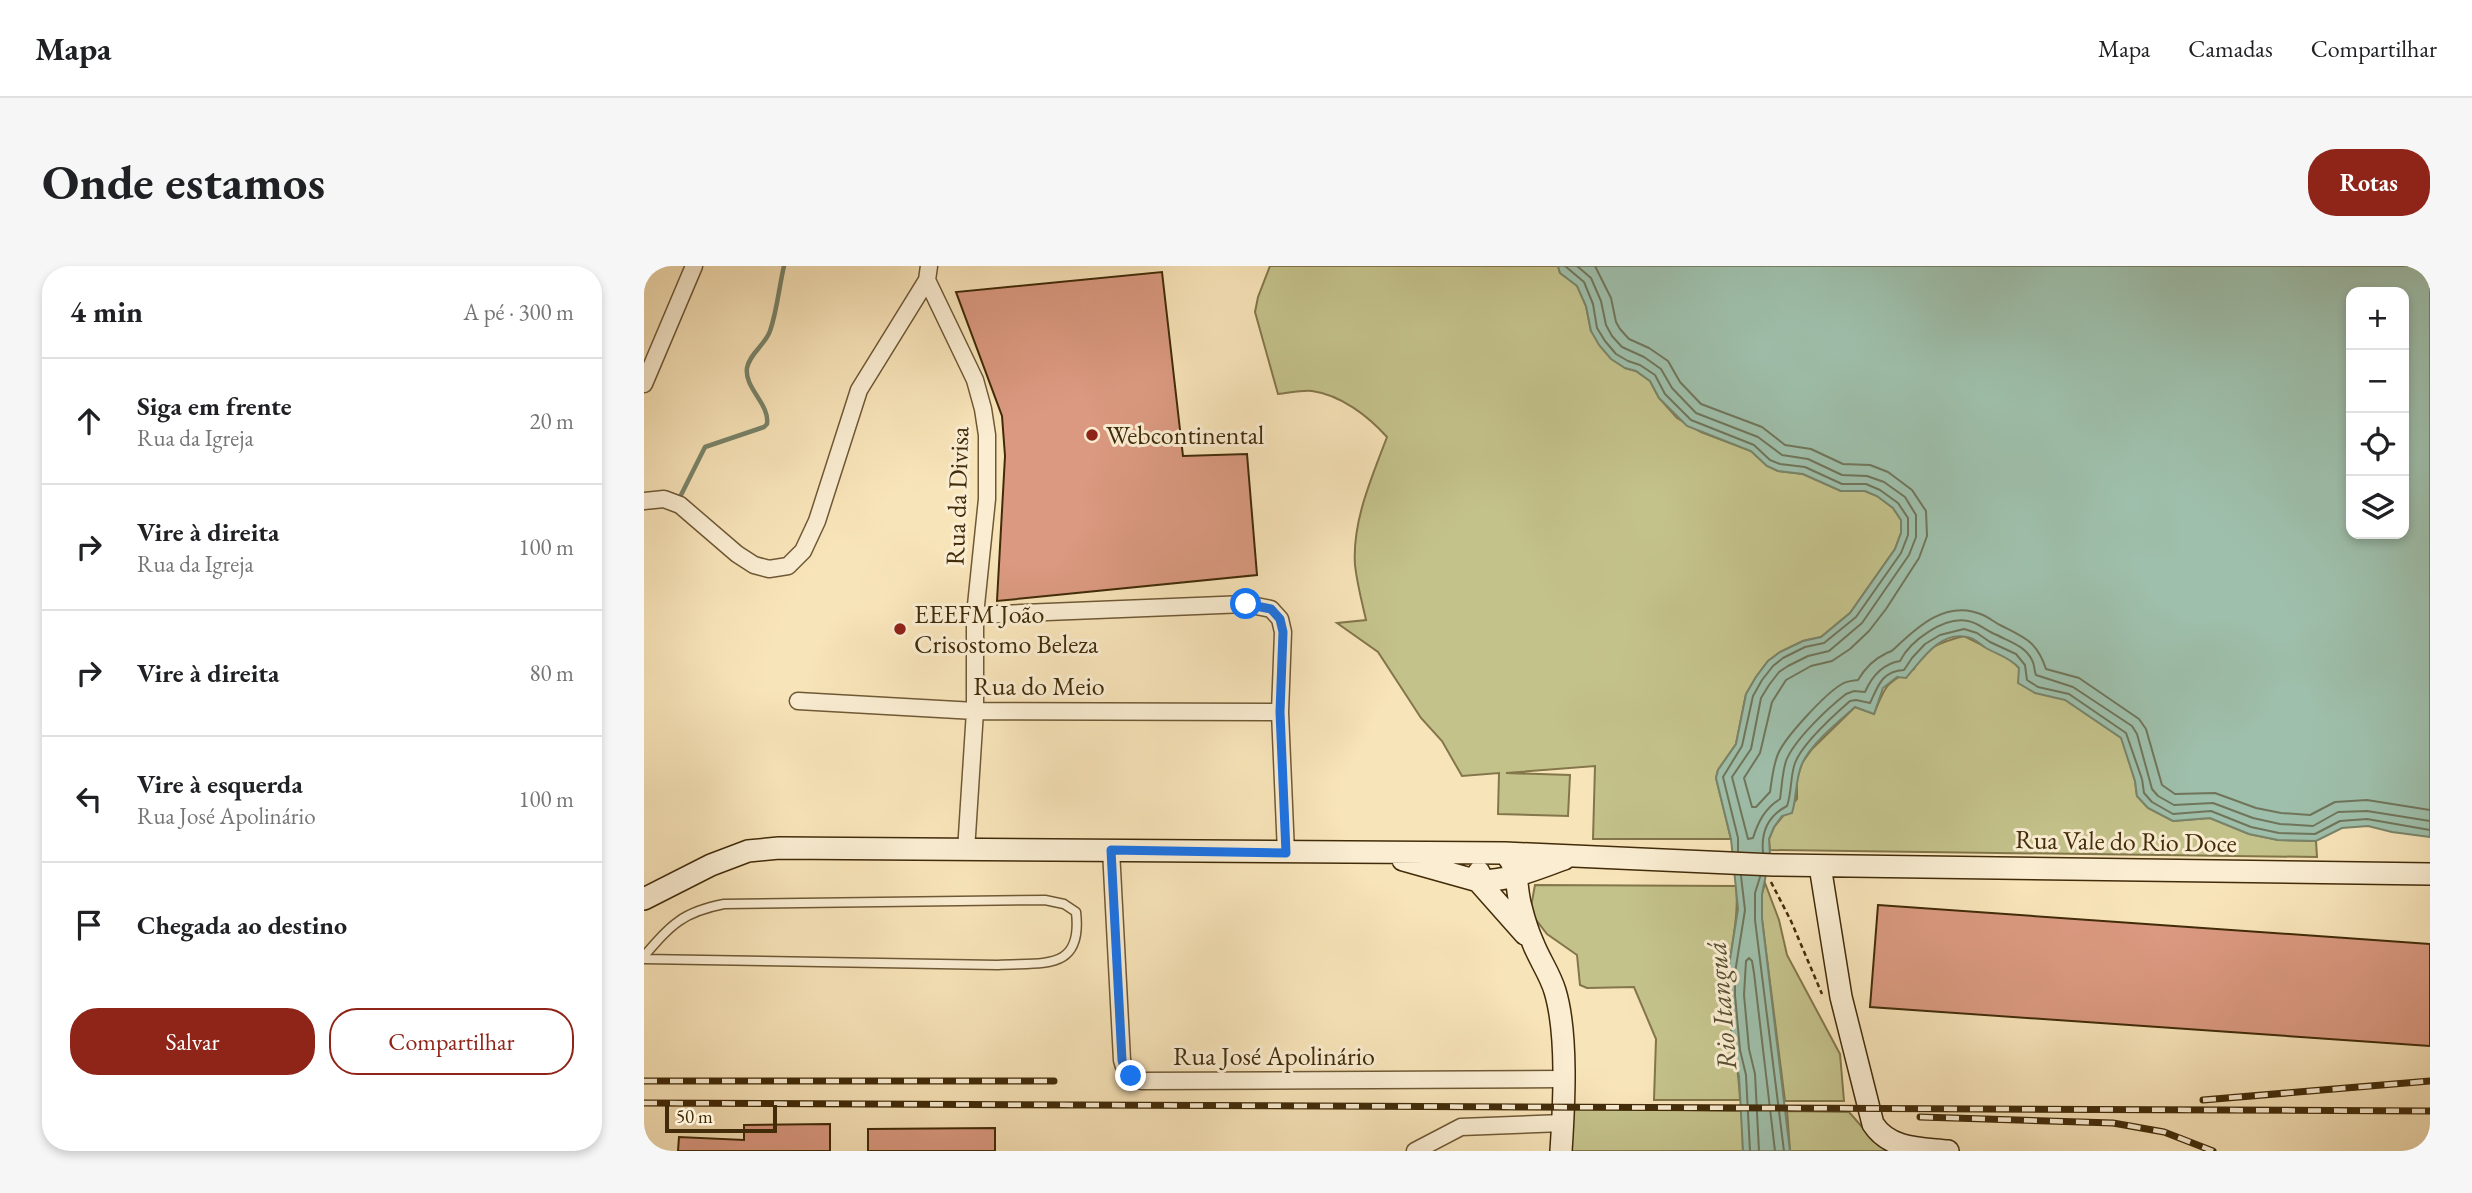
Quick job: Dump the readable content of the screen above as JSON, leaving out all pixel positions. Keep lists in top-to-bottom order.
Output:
{
  "streets": {
    "street": [
      "Rua da Divisa",
      "Rua do Meio",
      "Rua Vale do Rio Doce",
      "Rua José Apolinário"
    ]
  },
  "crossings": [
    ["Rua da Divisa", "Rua do Meio"],
    ["Rua da Divisa", "Rua Vale do Rio Doce"],
    ["Rua Vale do Rio Doce", "Rua José Apolinário"]
  ],
  "water": ["Rio Itanguá"],
  "places": ["Webcontinental", "EEEFM João Crisostomo Beleza"],
  "scale_bar": "50 m",
  "page": {
    "header": "Mapa",
    "nav": ["Mapa", "Camadas", "Compartilhar"],
    "buttons": [
      "Rotas",
      ["Salvar", "Compartilhar"]
    ],
    "title": "Onde estamos",
    "heading": ["4 min", "A pé · 300 m"],
    "map_buttons": ["+", "−"],
    "list": [
      ["Siga em frente", "Rua da Igreja", "20 m"],
      ["Vire à direita", "Rua da Igreja", "100 m"],
      ["Vire à direita", "80 m"],
      ["Vire à esquerda", "Rua José Apolinário", "100 m"],
      "Chegada ao destino"
    ],
    "scale": "50 m"
  }
}
